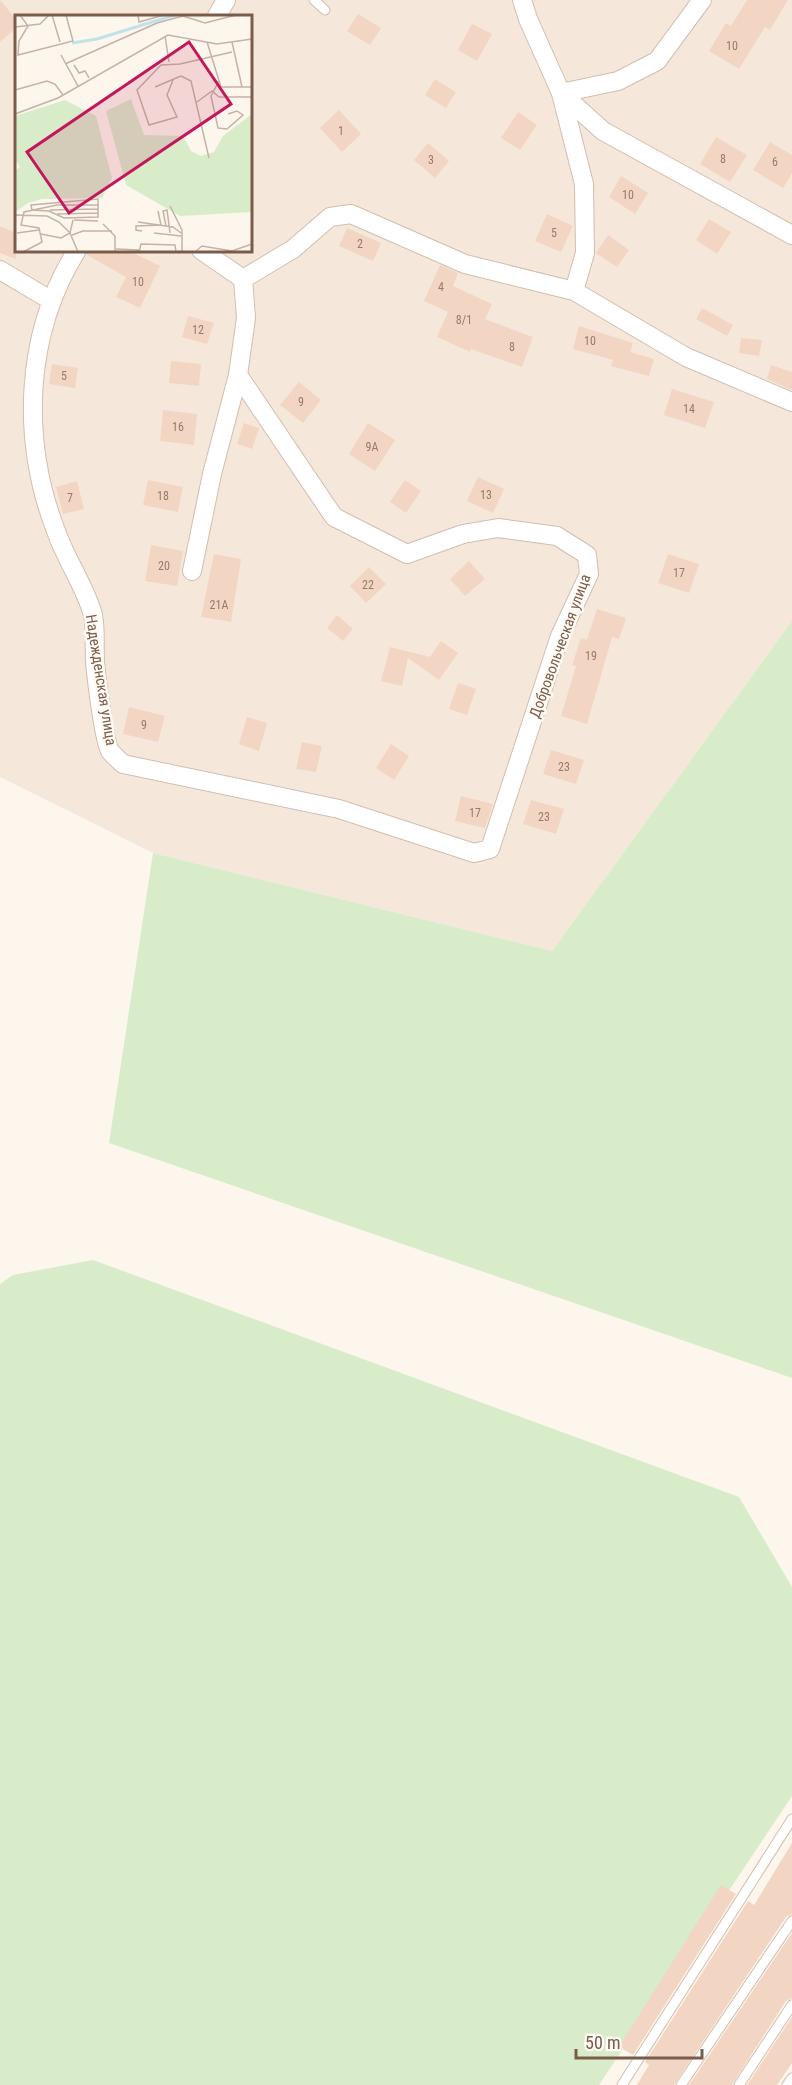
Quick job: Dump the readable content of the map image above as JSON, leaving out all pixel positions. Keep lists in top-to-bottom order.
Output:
{
  "streets": {
    "street": ["Добровольческая улица", "Надежденская улица"]
  },
  "crossings": [
    ["Добровольческая улица", "Надежденская улица"]
  ],
  "house_numbers": [
    "10",
    "1",
    "8",
    "3",
    "6",
    "10",
    "5",
    "2",
    "10",
    "4",
    "8/1",
    "12",
    "10",
    "8",
    "5",
    "9",
    "14",
    "16",
    "9А",
    "13",
    "18",
    "7",
    "20",
    "17",
    "22",
    "21А",
    "19",
    "9",
    "23",
    "17",
    "23"
  ],
  "scale_bar": "50 m"
}
